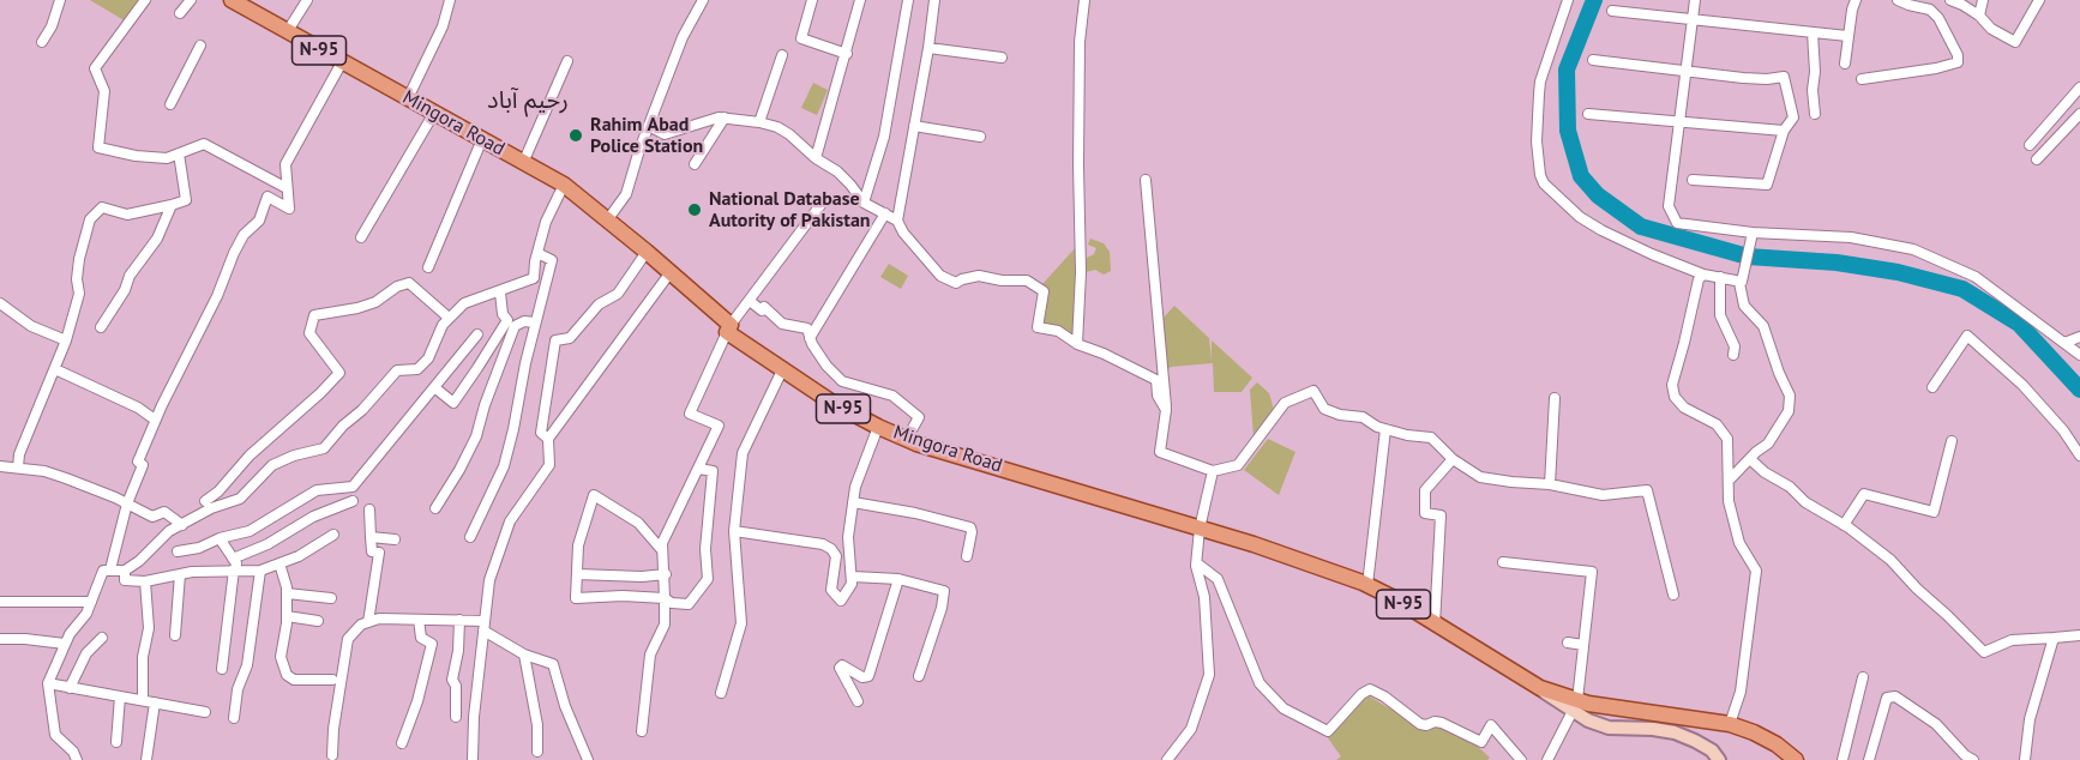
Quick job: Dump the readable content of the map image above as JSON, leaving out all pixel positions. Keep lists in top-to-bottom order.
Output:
{
  "streets": {
    "main road": ["N-95", "Mingora Road"]
  },
  "crossings": [
    ["N-95", "Mingora Road"]
  ],
  "districts": ["رحیم آباد"],
  "places": ["Rahim Abad Police Station", "National Database Autority of Pakistan"]
}
